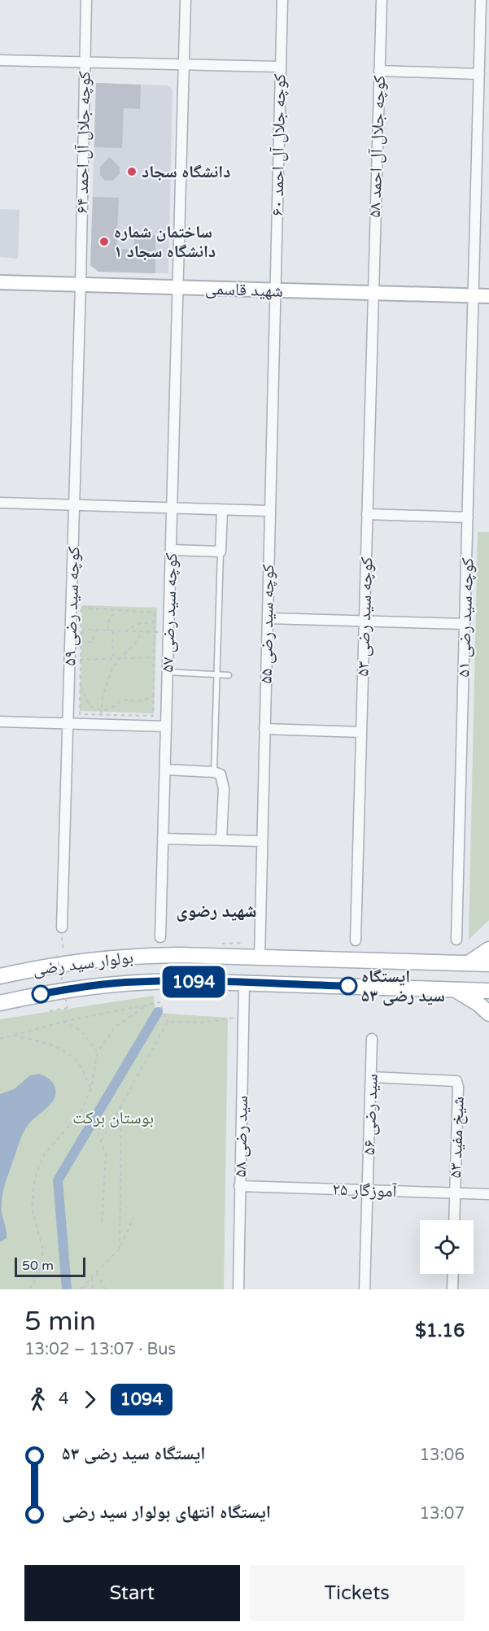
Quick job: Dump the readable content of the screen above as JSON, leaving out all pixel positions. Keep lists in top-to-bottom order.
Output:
{
  "streets": {
    "main road": ["بولوار سید رضی"],
    "street": [
      "کوچه جلال آل احمد ۶۴",
      "کوچه جلال آل احمد ۶۰",
      "کوچه جلال آل احمد ۵۸",
      "شهید قاسمی",
      "کوچه سید رضی ۵۹",
      "کوچه سید رضی ۵۷",
      "کوچه سید رضی ۵۳",
      "کوچه سید رضی ۵۱",
      "کوچه سید رضی ۵۵",
      "سید رضی ۵۶",
      "سید رضی ۵۸",
      "شیخ مفید ۵۳",
      "آموزگار ۲۵"
    ]
  },
  "crossings": [
    ["کوچه جلال آل احمد ۶۴", "شهید قاسمی"],
    ["کوچه جلال آل احمد ۶۴", "کوچه سید رضی ۵۹"],
    ["کوچه جلال آل احمد ۶۰", "شهید قاسمی"],
    ["کوچه جلال آل احمد ۶۰", "کوچه سید رضی ۵۵"],
    ["کوچه جلال آل احمد ۵۸", "شهید قاسمی"],
    ["کوچه جلال آل احمد ۵۸", "کوچه سید رضی ۵۳"],
    ["شهید قاسمی", "کوچه سید رضی ۵۹"],
    ["شهید قاسمی", "کوچه سید رضی ۵۷"],
    ["شهید قاسمی", "کوچه سید رضی ۵۳"],
    ["شهید قاسمی", "کوچه سید رضی ۵۱"],
    ["شهید قاسمی", "کوچه سید رضی ۵۵"],
    ["کوچه سید رضی ۵۵", "بولوار سید رضی"],
    ["بولوار سید رضی", "سید رضی ۵۸"],
    ["سید رضی ۵۶", "شیخ مفید ۵۳"],
    ["سید رضی ۵۶", "آموزگار ۲۵"],
    ["سید رضی ۵۸", "آموزگار ۲۵"],
    ["شیخ مفید ۵۳", "آموزگار ۲۵"]
  ],
  "districts": ["شهید رضوی"],
  "parks": ["بوستان برکت"],
  "places": ["دانشگاه سجاد", "ساختمان شماره ۱ دانشگاه سجاد", "ایستگاه سید رضی ۵۳"],
  "lines": ["bus line 1094"],
  "scale_bar": "50 m",
  "page": {
    "on_map": "1094",
    "scale": "50 m",
    "heading": ["5 min", "13:02 – 13:07 · Bus", "$1.16"],
    "legs": ["4", "1094"],
    "list": [
      {
        "name": "ایستگاه سید رضی ۵۳",
        "value": "13:06"
      },
      {
        "name": "ایستگاه انتهای بولوار سید رضی",
        "value": "13:07"
      }
    ],
    "buttons": ["Start", "Tickets"]
  }
}
